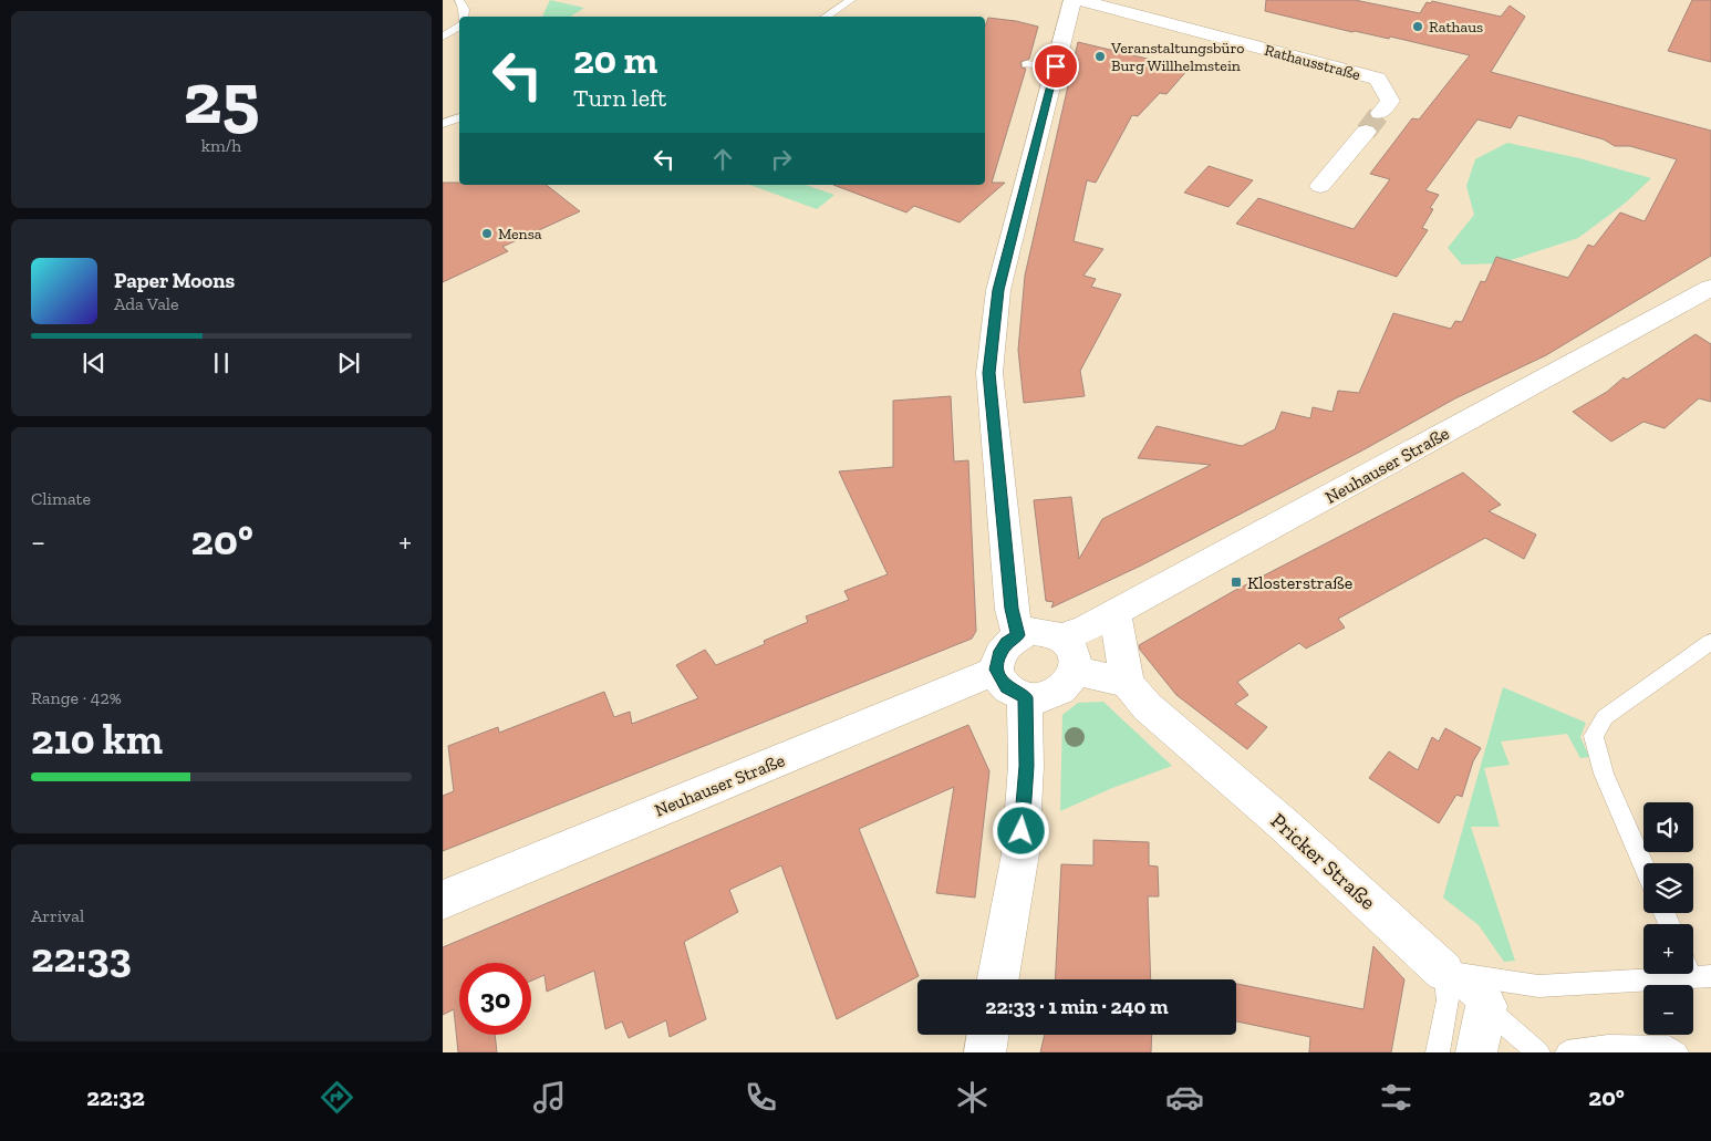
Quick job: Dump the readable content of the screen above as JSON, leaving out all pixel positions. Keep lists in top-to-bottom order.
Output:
{
  "streets": {
    "street": ["Rathausstraße", "Neuhauser Straße", "Pricker Straße"]
  },
  "crossings": [
    ["Neuhauser Straße", "Pricker Straße"]
  ],
  "places": {
    "other": ["Rathaus", "Veranstaltungsbüro Burg Willhelmstein", "Mensa"],
    "transit": ["Klosterstraße"]
  },
  "page": {
    "tile": [
      ["25", "km/h"],
      "Climate",
      ["Range · 42%", "210 km"],
      ["Arrival", "22:33"]
    ],
    "turn": ["20 m", "Turn left"],
    "song": ["Paper Moons", "Ada Vale"],
    "heat": ["−", "20°", "+"],
    "map_buttons": ["+", "−"],
    "limit": "30",
    "trip": "22:33 · 1 min · 240 m",
    "tabs": ["22:32", "20°"]
  }
}
